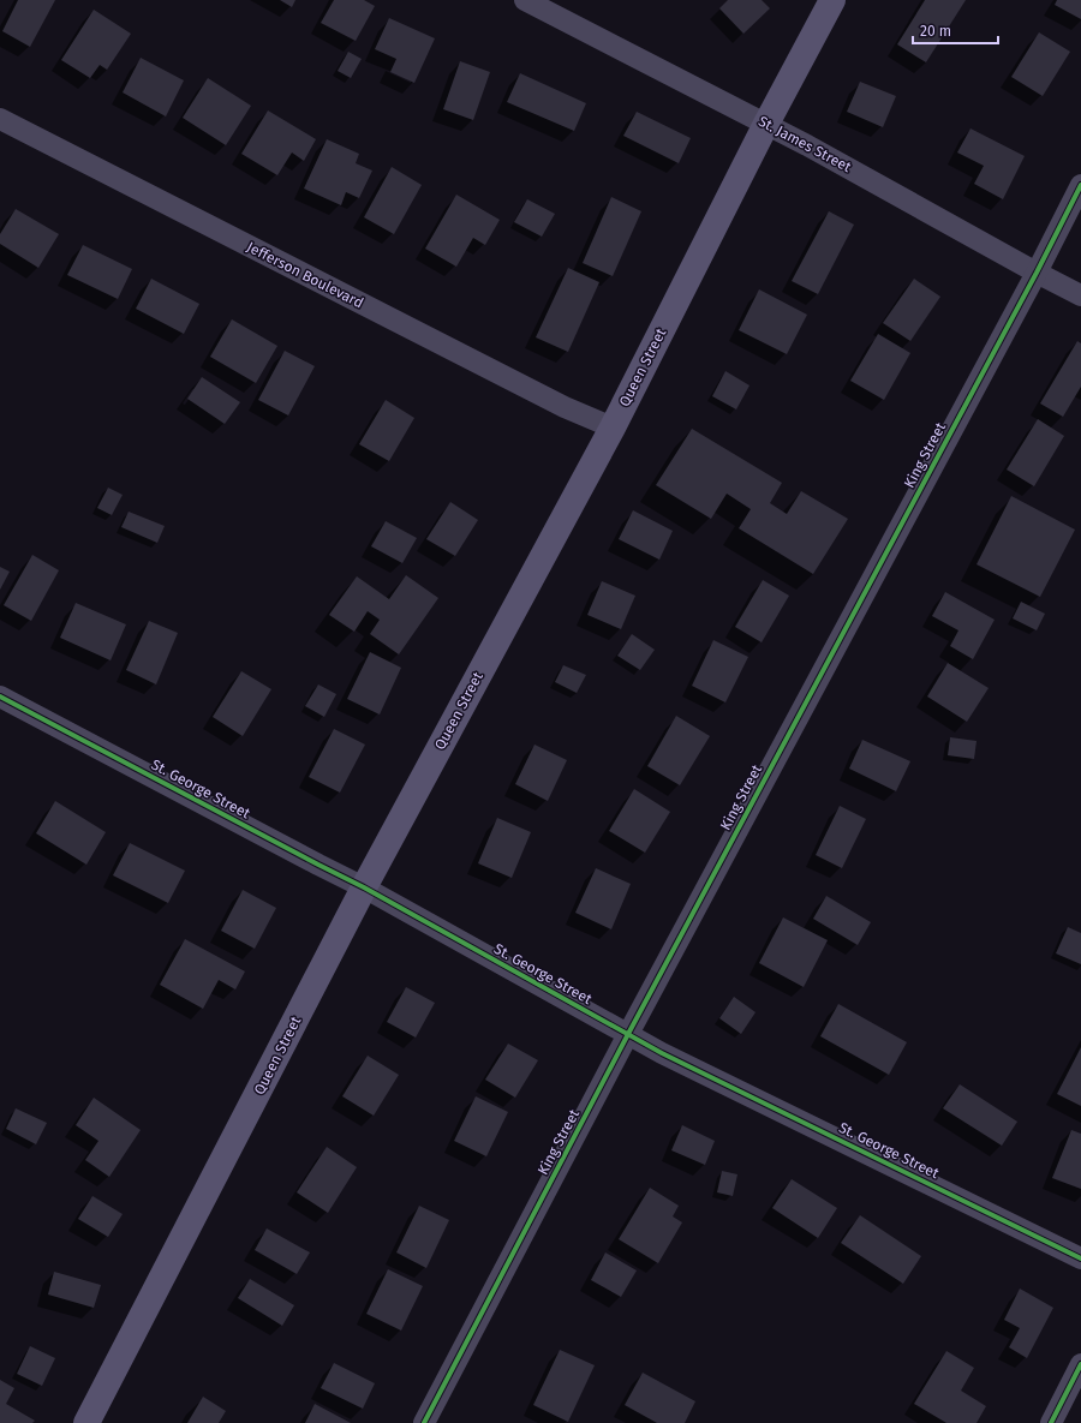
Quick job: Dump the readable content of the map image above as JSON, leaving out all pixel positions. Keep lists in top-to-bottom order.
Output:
{
  "streets": {
    "main road": ["Queen Street"],
    "street": [
      "St. James Street",
      "Jefferson Boulevard",
      "King Street",
      "St. George Street"
    ]
  },
  "crossings": [
    ["St. James Street", "Queen Street"],
    ["St. James Street", "King Street"],
    ["Jefferson Boulevard", "Queen Street"],
    ["Queen Street", "St. George Street"],
    ["King Street", "St. George Street"]
  ],
  "scale_bar": "20 m"
}
